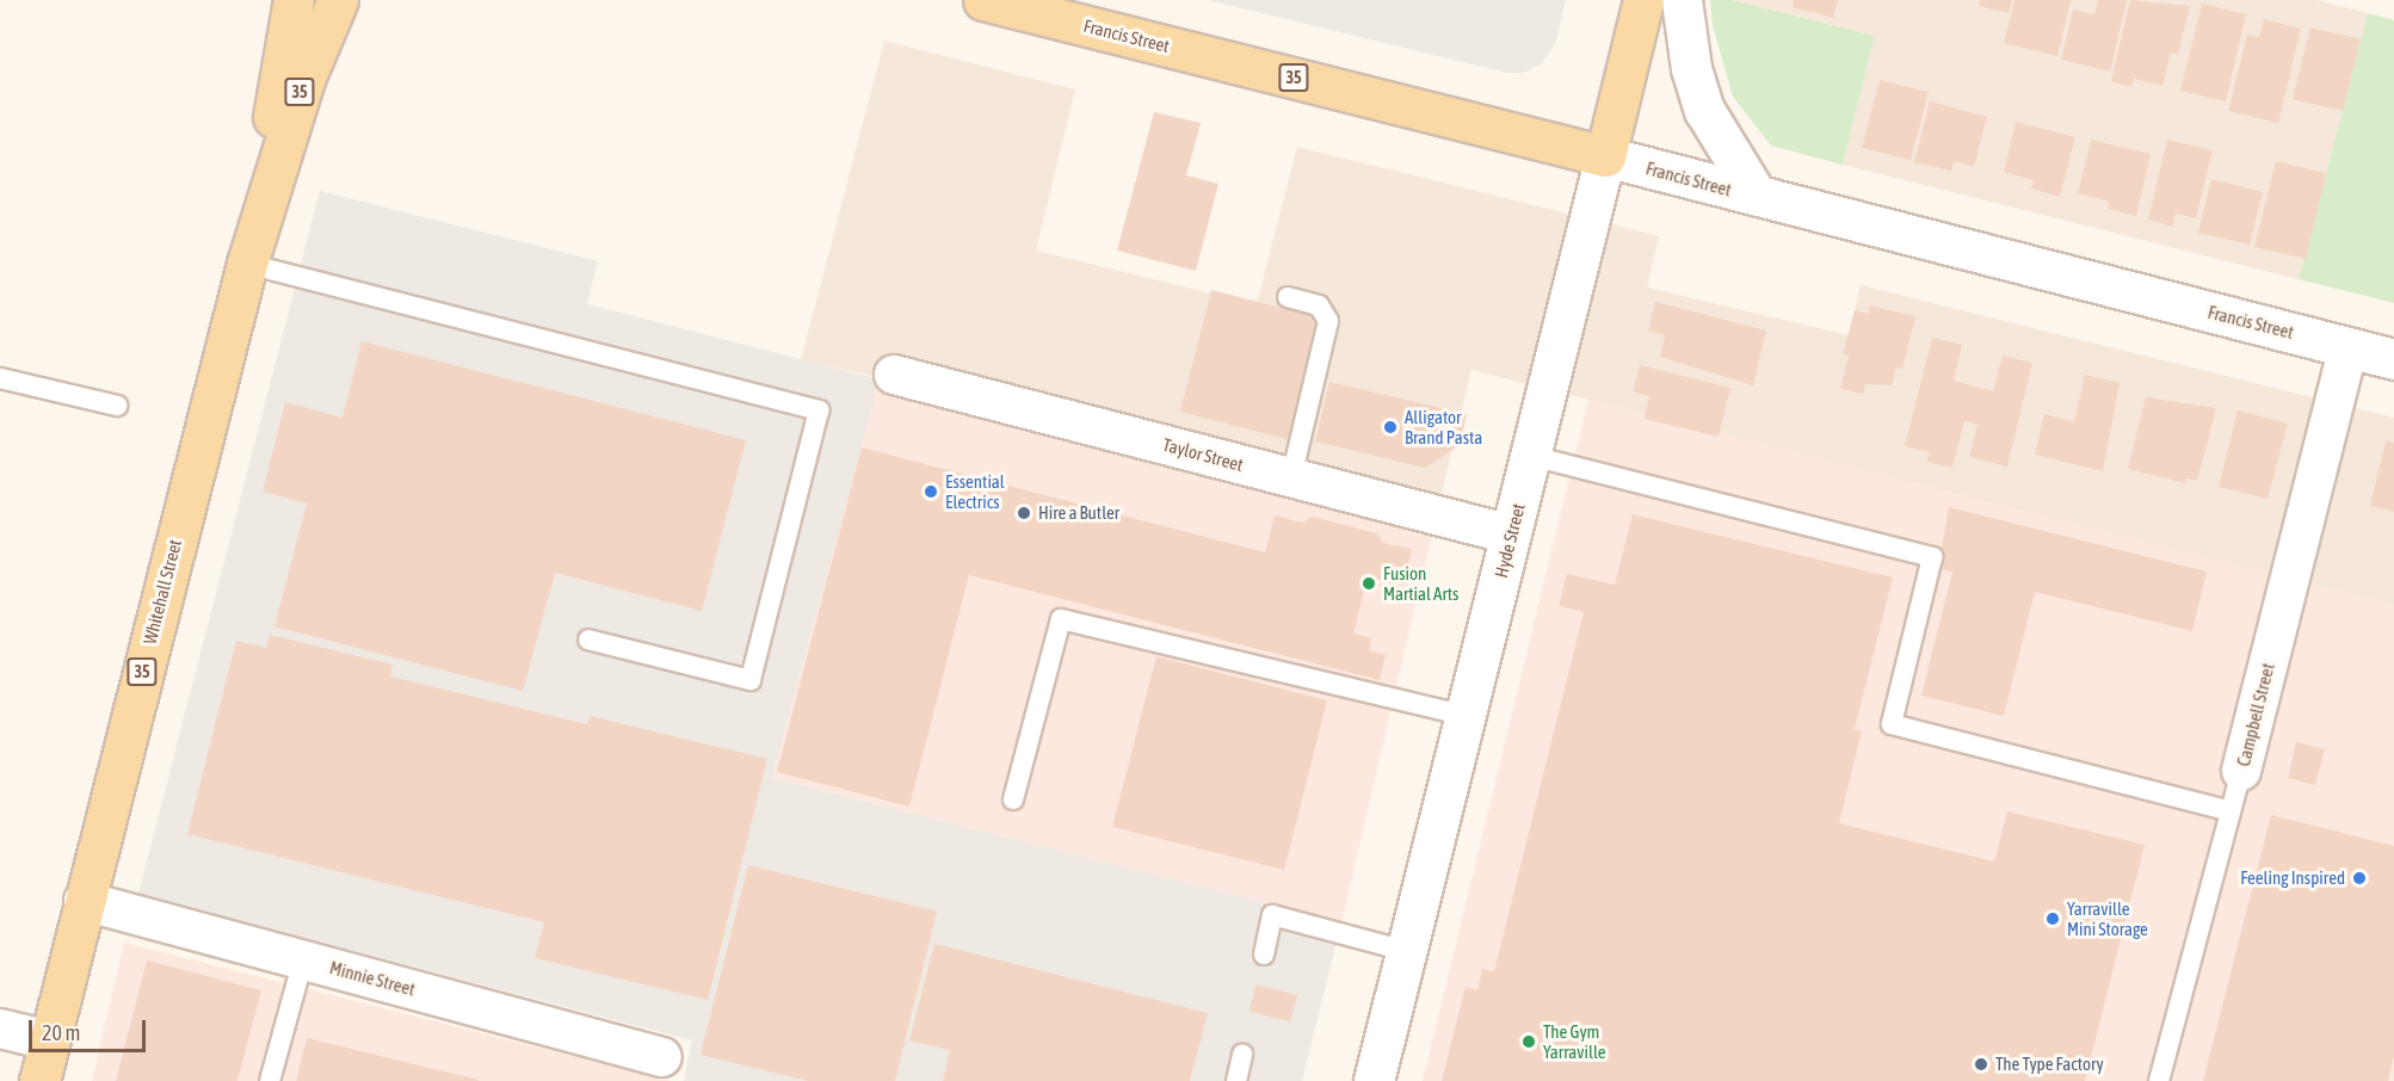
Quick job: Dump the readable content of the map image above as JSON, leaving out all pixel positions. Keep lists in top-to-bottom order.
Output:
{
  "streets": {
    "main road": [
      "Francis Street",
      "35",
      "Hyde Street",
      "Whitehall Street"
    ],
    "street": ["Taylor Street", "Campbell Street", "Minnie Street"]
  },
  "crossings": [
    ["Francis Street", "Hyde Street"],
    ["Francis Street", "Campbell Street"],
    ["Taylor Street", "Hyde Street"],
    ["Whitehall Street", "Minnie Street"]
  ],
  "places": [
    "Alligator Brand Pasta",
    "Essential Electrics",
    "Hire a Butler",
    "Fusion Martial Arts",
    "Feeling Inspired",
    "Yarraville Mini Storage",
    "The Gym Yarraville",
    "The Type Factory"
  ],
  "scale_bar": "20 m"
}
